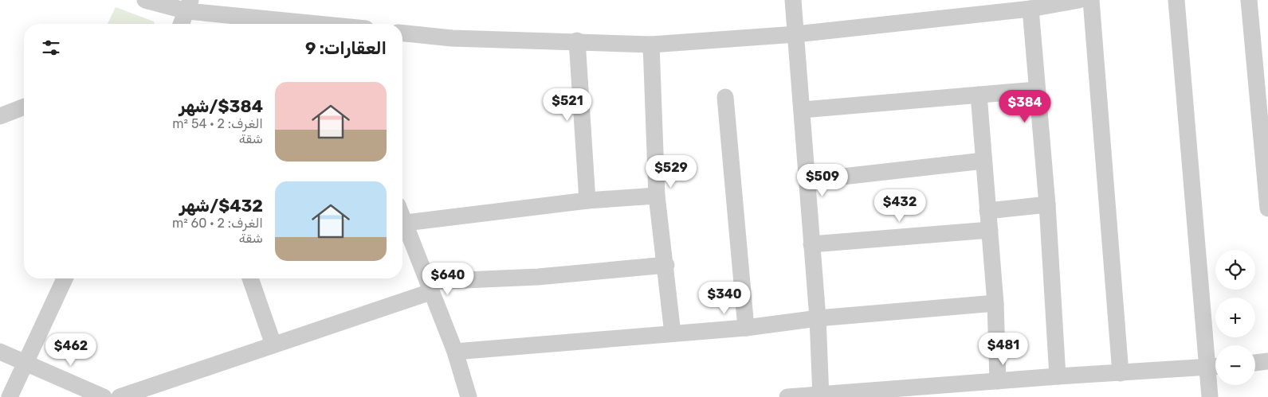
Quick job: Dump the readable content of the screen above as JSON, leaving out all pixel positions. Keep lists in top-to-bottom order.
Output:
{
  "page": {
    "heading": "العقارات: 9",
    "list": [
      {
        "name": "$384/شهر",
        "note": "الغرف: 2 · 54 m² · شقة"
      },
      {
        "name": "$432/شهر",
        "note": "الغرف: 2 · 60 m² · شقة"
      }
    ],
    "price": [
      "$521",
      "$384",
      "$529",
      "$509",
      "$432",
      "$640",
      "$340",
      "$481",
      "$462"
    ],
    "map_buttons": ["+", "−"]
  }
}
